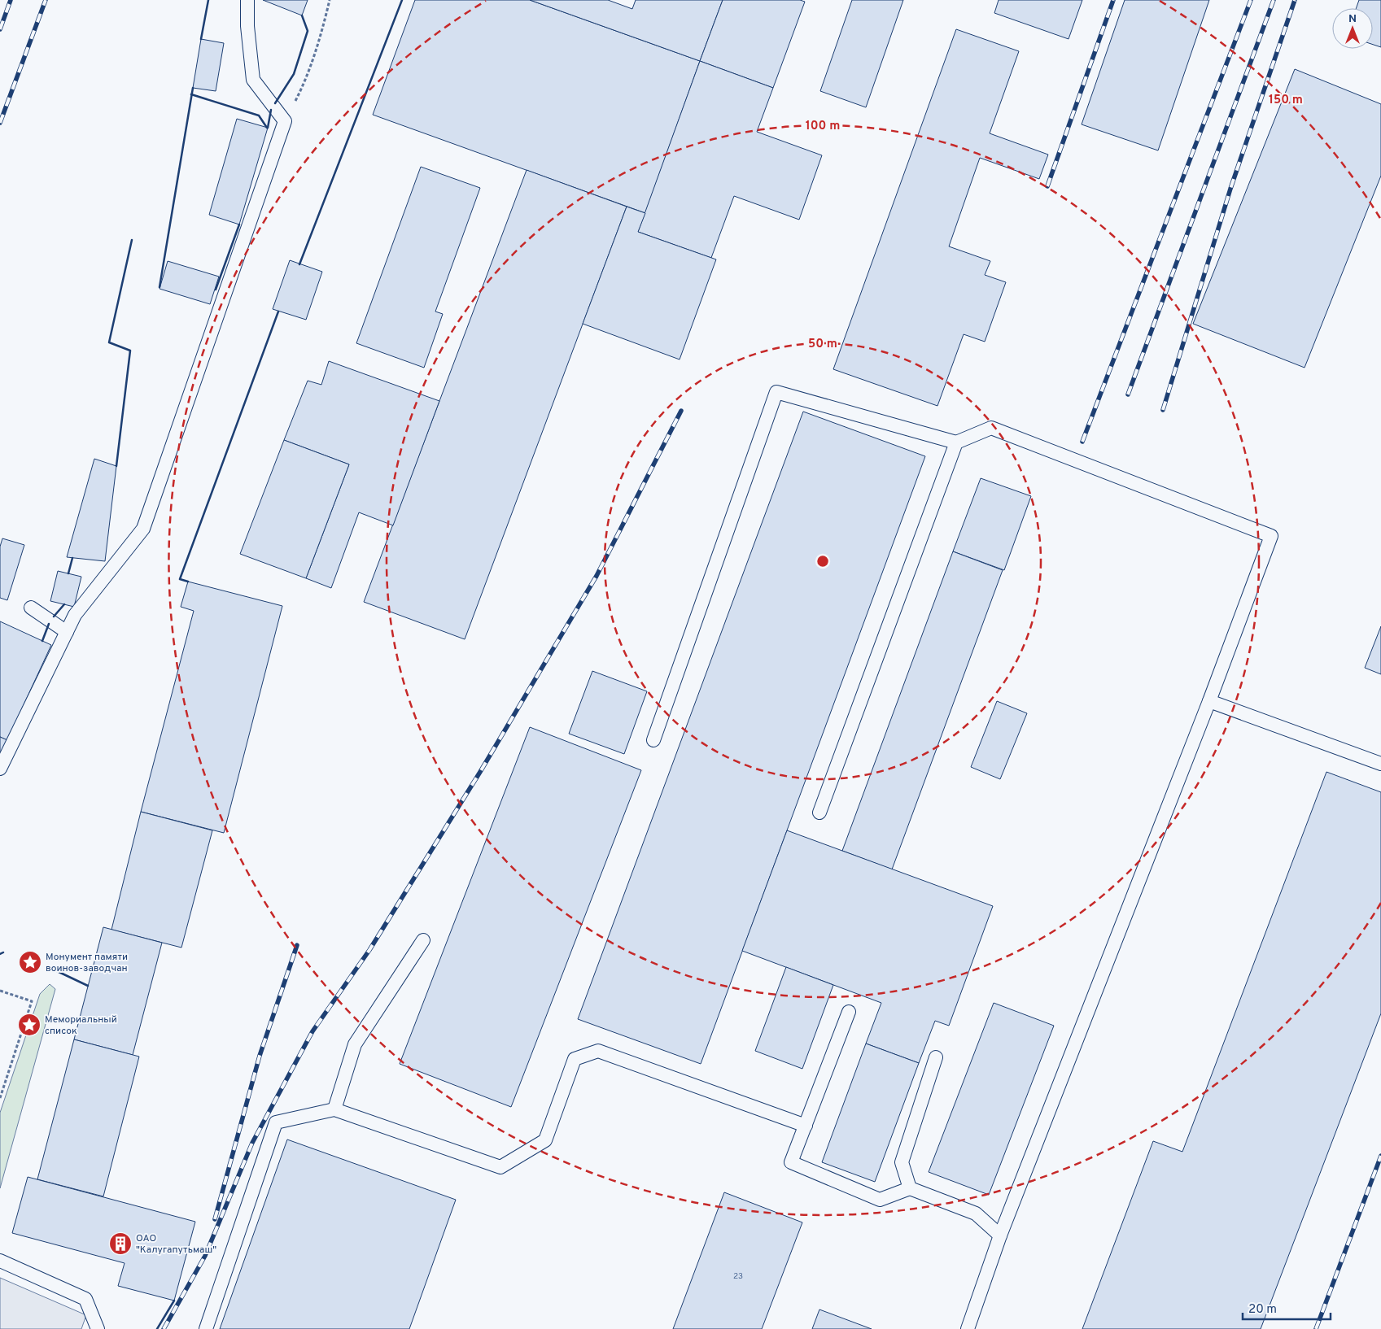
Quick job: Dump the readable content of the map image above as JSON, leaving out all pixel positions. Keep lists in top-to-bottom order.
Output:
{
  "places": {
    "place": ["Монумент памяти воинов-заводчан", "Мемориальный список"],
    "building": ["ОАО \"Калугапутьмаш\""]
  },
  "house_numbers": ["23"],
  "scale_bar": "20 m",
  "north": "top",
  "rings": ["150 m", "100 m", "50 m"]
}
